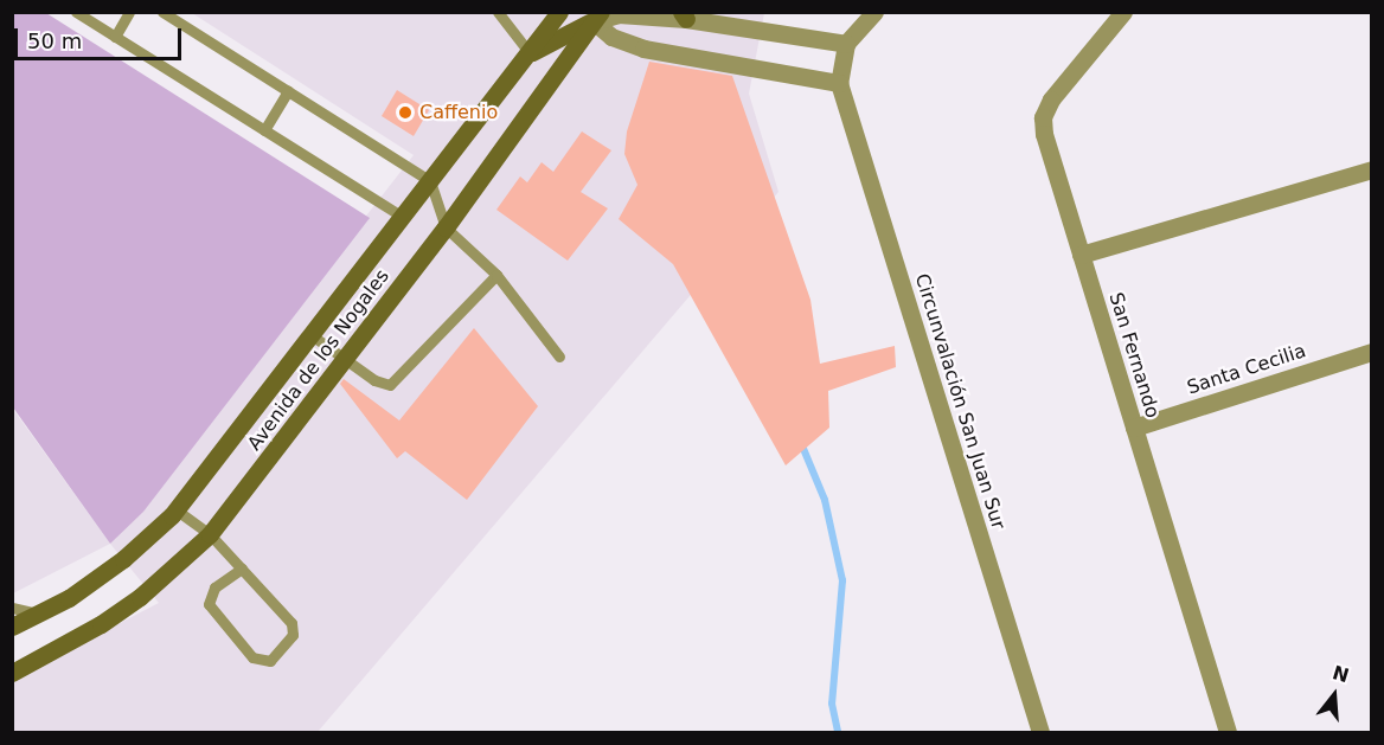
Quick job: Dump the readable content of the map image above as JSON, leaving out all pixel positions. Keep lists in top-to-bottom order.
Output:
{
  "streets": {
    "main road": ["Avenida de los Nogales"],
    "street": ["San Fernando", "Santa Cecilia", "Circunvalación San Juan Sur"]
  },
  "crossings": [
    ["San Fernando", "Santa Cecilia"]
  ],
  "places": ["Caffenio"],
  "scale_bar": "50 m",
  "north": "top"
}
